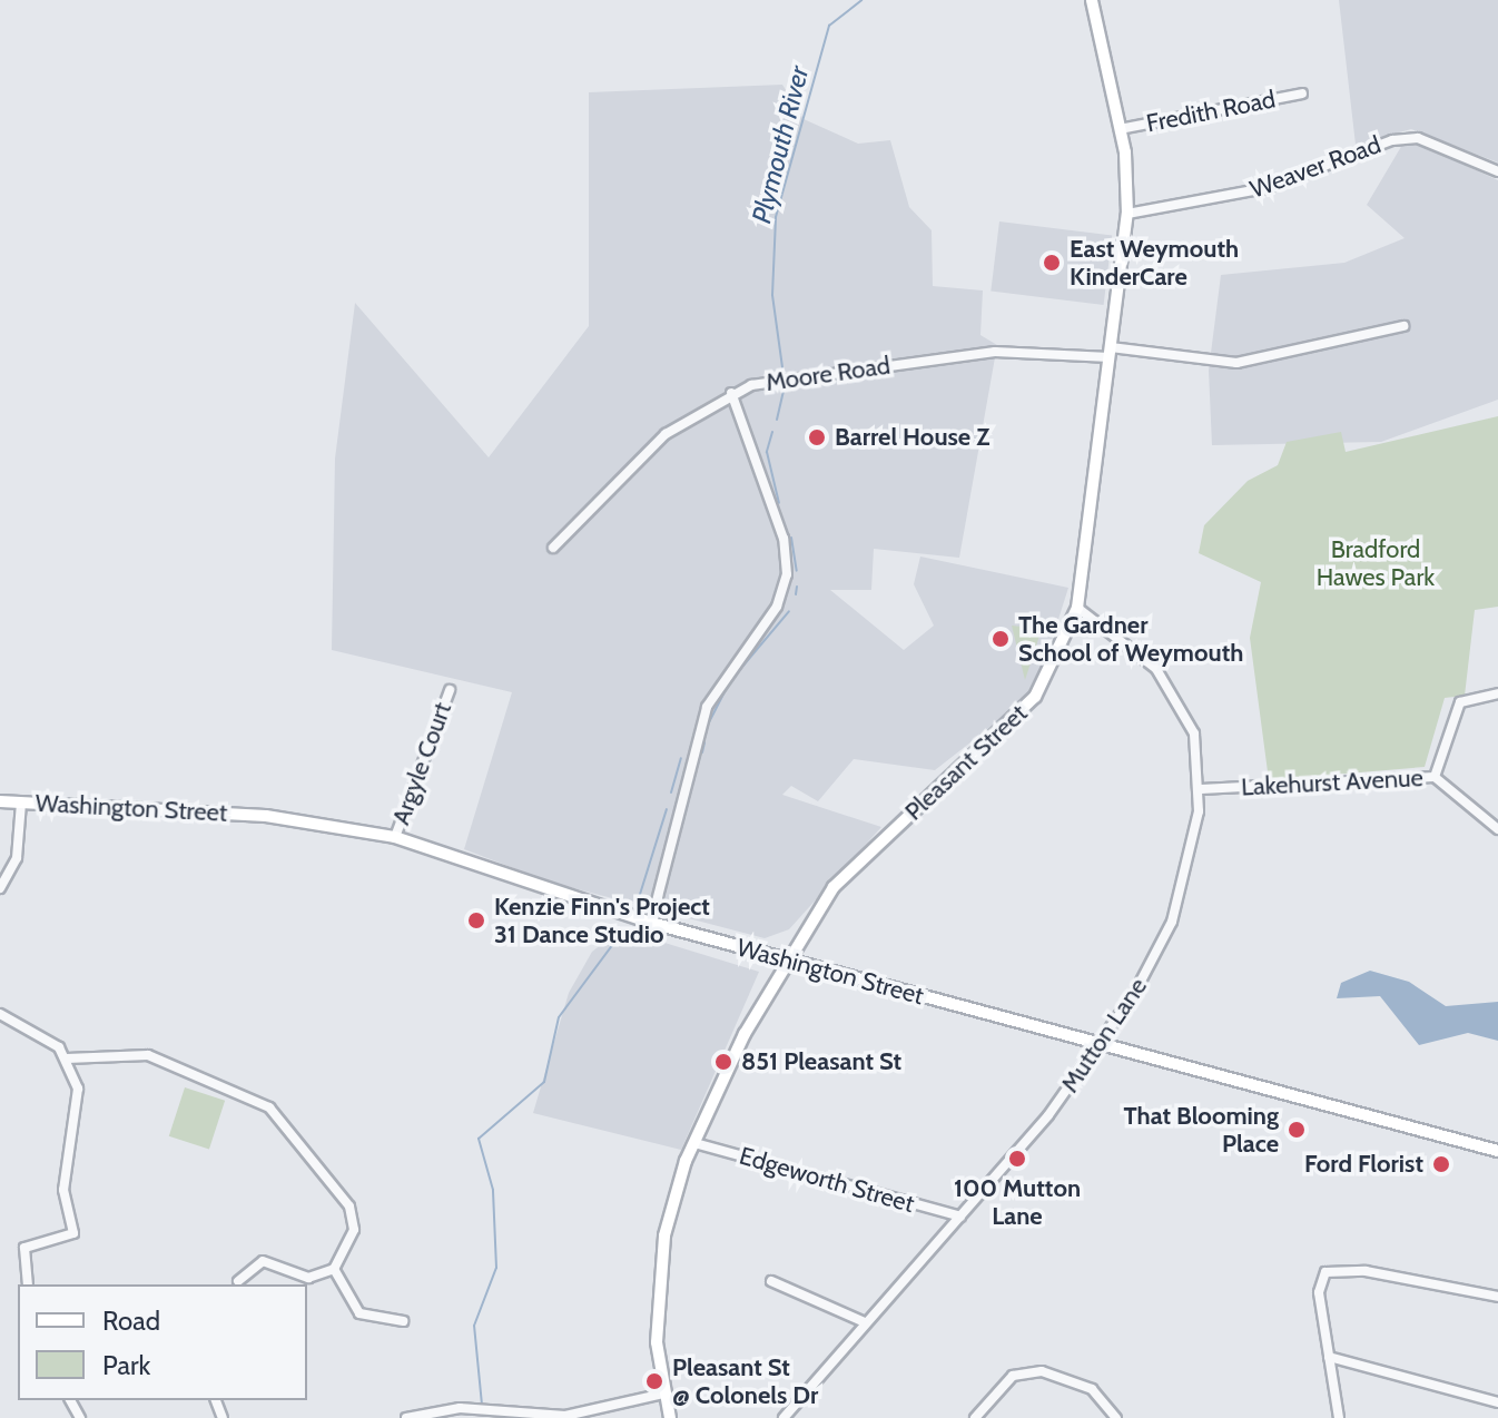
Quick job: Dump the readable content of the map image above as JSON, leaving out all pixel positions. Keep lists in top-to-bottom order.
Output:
{
  "streets": {
    "main road": ["Pleasant Street", "Washington Street"],
    "street": [
      "Fredith Road",
      "Weaver Road",
      "Moore Road",
      "Argyle Court",
      "Lakehurst Avenue",
      "Mutton Lane",
      "Edgeworth Street"
    ]
  },
  "crossings": [
    ["Fredith Road", "Pleasant Street"],
    ["Weaver Road", "Pleasant Street"],
    ["Moore Road", "Pleasant Street"],
    ["Pleasant Street", "Washington Street"],
    ["Pleasant Street", "Mutton Lane"],
    ["Pleasant Street", "Edgeworth Street"],
    ["Argyle Court", "Washington Street"],
    ["Lakehurst Avenue", "Mutton Lane"],
    ["Washington Street", "Mutton Lane"],
    ["Mutton Lane", "Edgeworth Street"]
  ],
  "water": ["Plymouth River"],
  "parks": ["Bradford Hawes Park"],
  "places": [
    "East Weymouth KinderCare",
    "Barrel House Z",
    "The Gardner School of Weymouth",
    "Kenzie Finn's Project 31 Dance Studio",
    "851 Pleasant St",
    "That Blooming Place",
    "100 Mutton Lane",
    "Ford Florist",
    "Pleasant St @ Colonels Dr"
  ],
  "legend": ["Road", "Park"]
}
